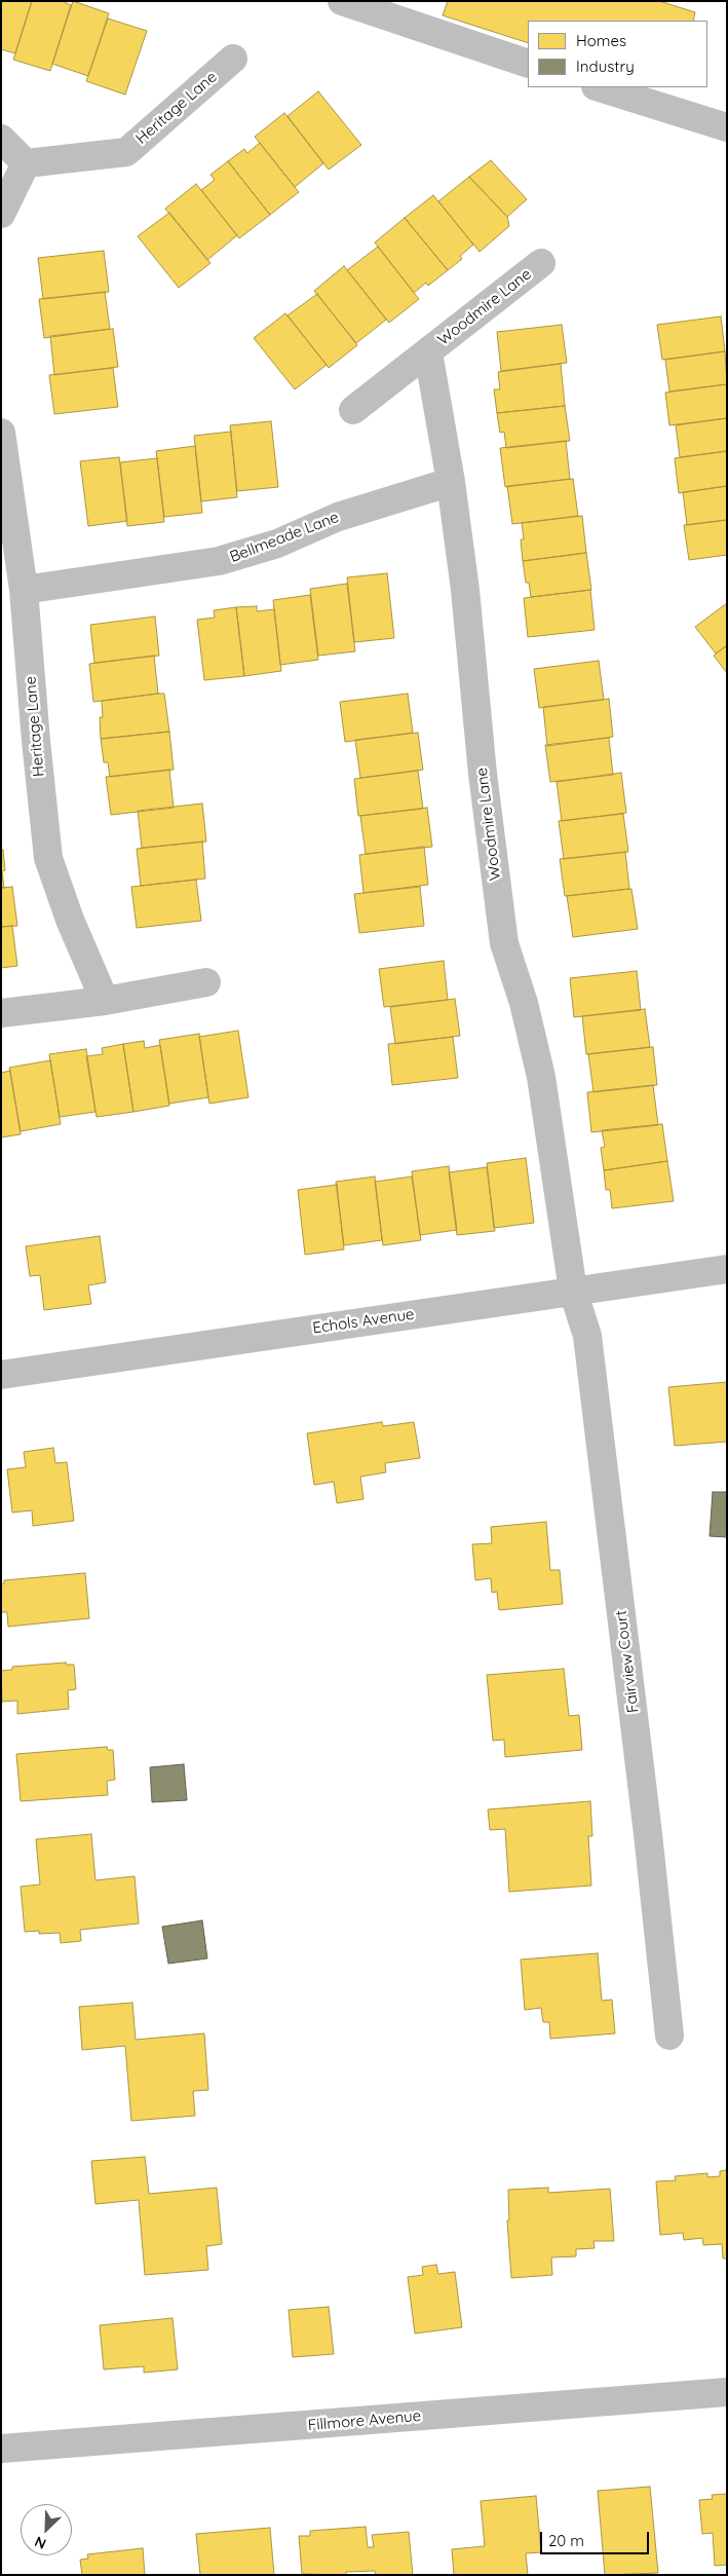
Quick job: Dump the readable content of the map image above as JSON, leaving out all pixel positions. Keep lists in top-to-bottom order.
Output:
{
  "streets": {
    "street": [
      "Heritage Lane",
      "Woodmire Lane",
      "Bellmeade Lane",
      "Echols Avenue",
      "Fairview Court",
      "Fillmore Avenue"
    ]
  },
  "crossings": [
    ["Heritage Lane", "Bellmeade Lane"],
    ["Woodmire Lane", "Bellmeade Lane"],
    ["Woodmire Lane", "Echols Avenue"],
    ["Woodmire Lane", "Fairview Court"],
    ["Echols Avenue", "Fairview Court"]
  ],
  "legend": ["Homes", "Industry"],
  "scale_bar": "20 m",
  "north": "bottom left"
}
